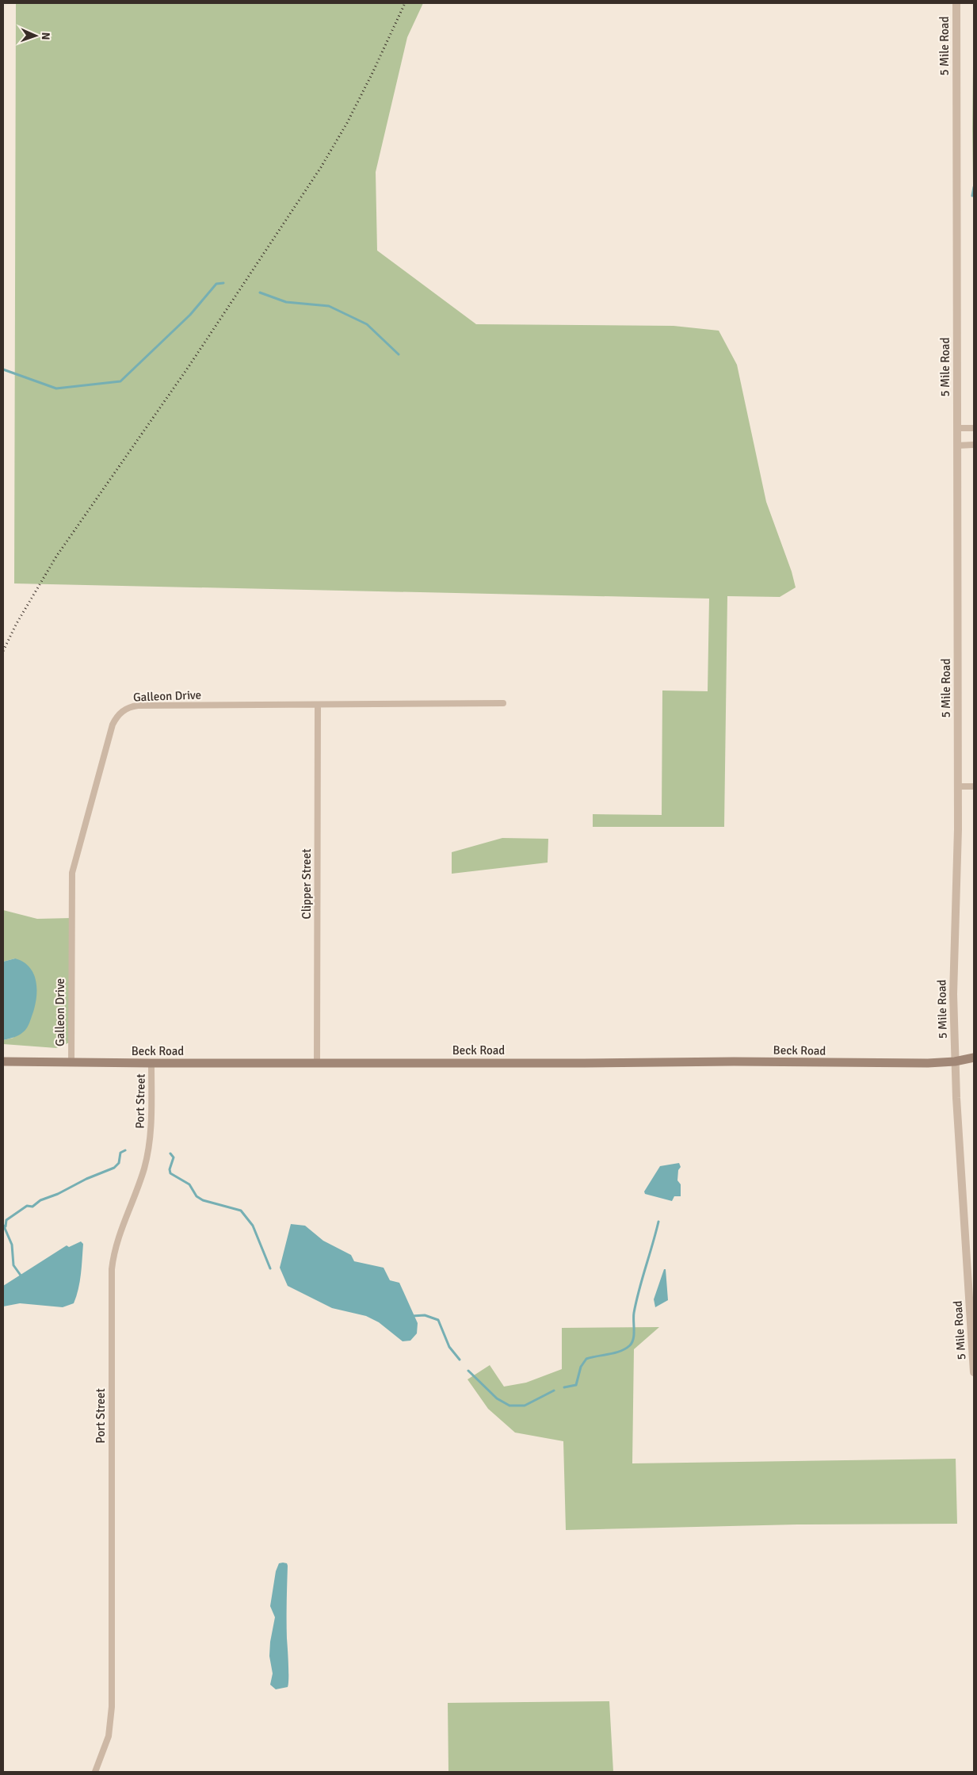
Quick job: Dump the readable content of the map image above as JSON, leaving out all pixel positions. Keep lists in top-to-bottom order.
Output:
{
  "streets": {
    "main road": ["Beck Road"],
    "street": [
      "5 Mile Road",
      "Galleon Drive",
      "Clipper Street",
      "Port Street"
    ]
  },
  "crossings": [
    ["5 Mile Road", "Beck Road"],
    ["Galleon Drive", "Clipper Street"],
    ["Galleon Drive", "Beck Road"],
    ["Clipper Street", "Beck Road"],
    ["Beck Road", "Port Street"]
  ],
  "north": "right"
}
